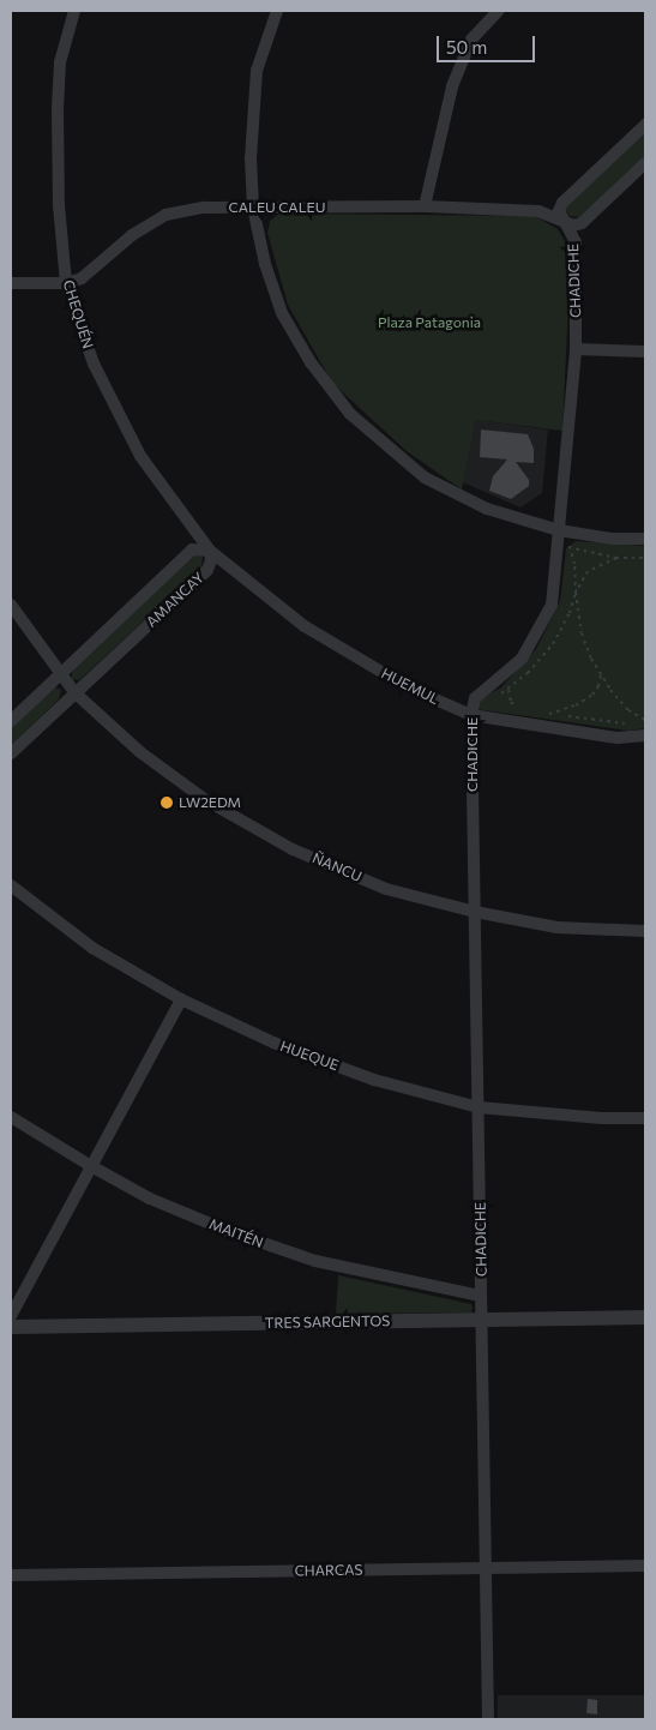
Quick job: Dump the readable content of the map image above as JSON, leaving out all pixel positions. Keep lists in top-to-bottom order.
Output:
{
  "streets": {
    "street": [
      "CALEU CALEU",
      "CHADICHE",
      "CHEQUÉN",
      "AMANCAY",
      "HUEMUL",
      "ÑANCU",
      "HUEQUE",
      "MAITÉN",
      "TRES SARGENTOS",
      "CHARCAS"
    ]
  },
  "crossings": [
    ["CALEU CALEU", "CHADICHE"],
    ["CALEU CALEU", "CHEQUÉN"],
    ["CHADICHE", "HUEMUL"],
    ["CHADICHE", "ÑANCU"],
    ["CHADICHE", "HUEQUE"],
    ["CHADICHE", "MAITÉN"],
    ["CHADICHE", "TRES SARGENTOS"],
    ["CHADICHE", "CHARCAS"],
    ["CHEQUÉN", "AMANCAY"],
    ["CHEQUÉN", "HUEMUL"],
    ["AMANCAY", "HUEMUL"],
    ["AMANCAY", "ÑANCU"]
  ],
  "parks": ["Plaza Patagonia"],
  "places": ["LW2EDM"],
  "scale_bar": "50 m"
}
